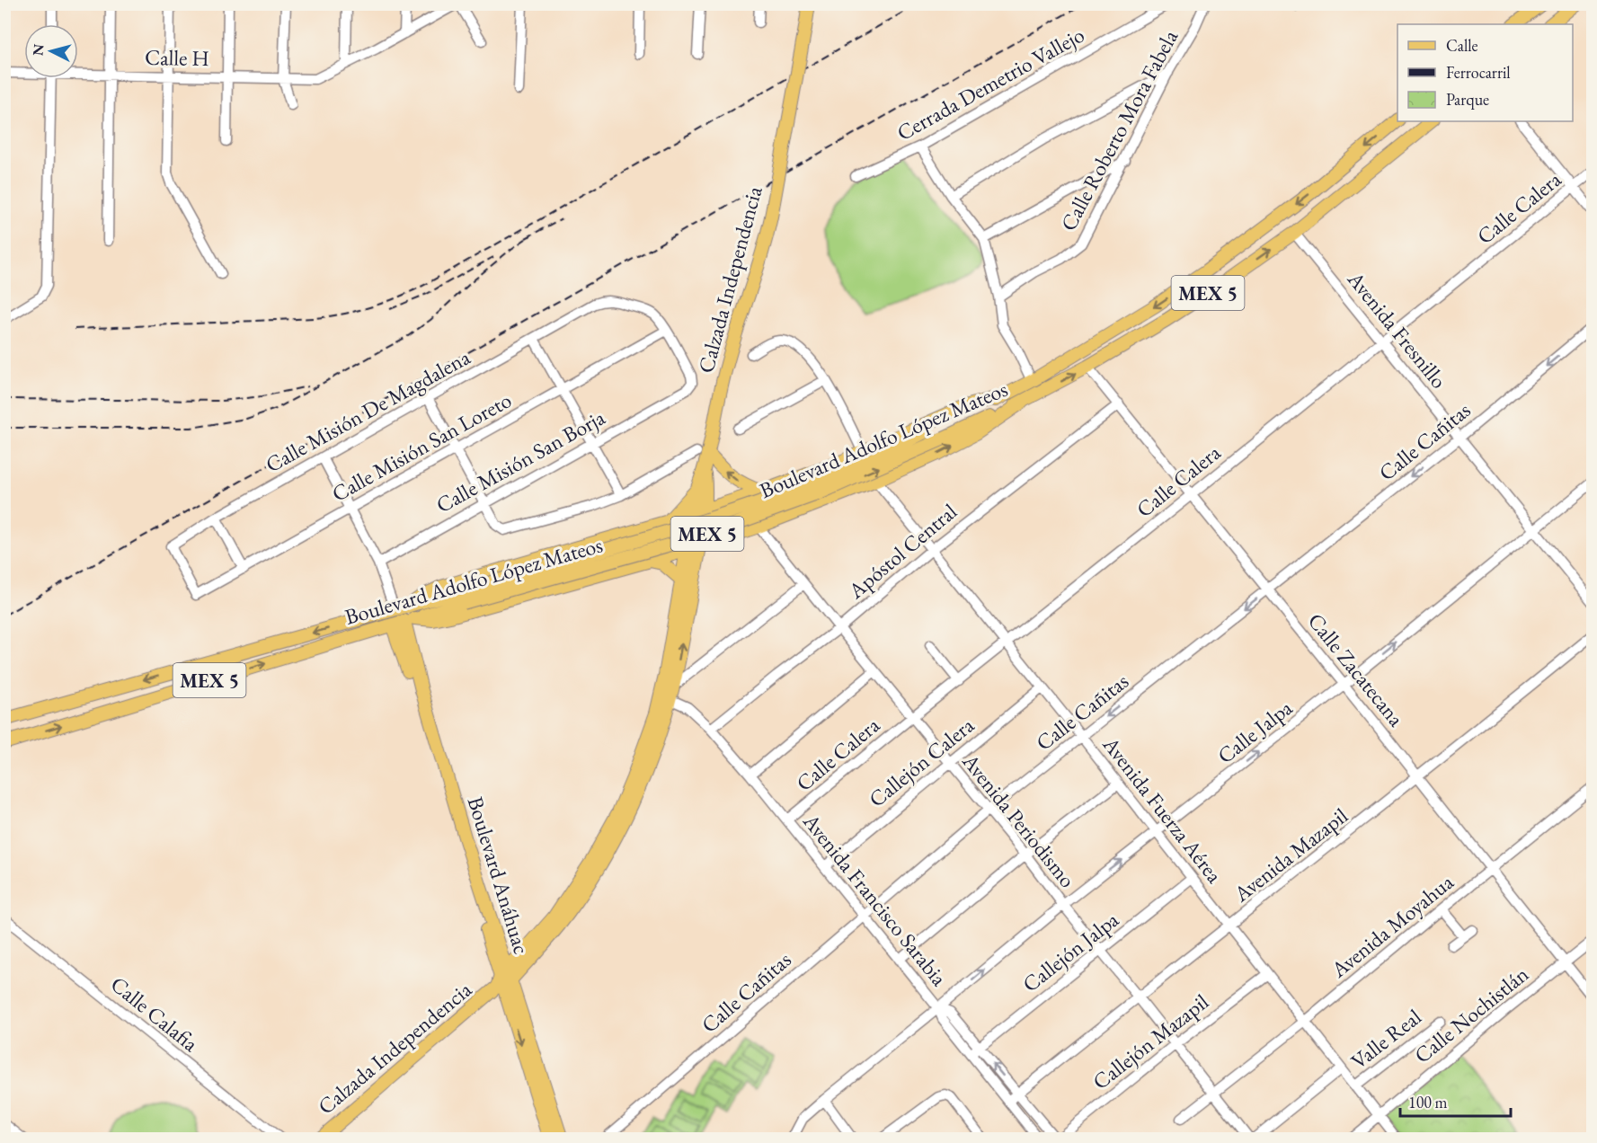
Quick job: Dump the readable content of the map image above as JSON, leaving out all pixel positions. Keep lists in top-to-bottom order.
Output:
{
  "streets": {
    "main road": [
      "Calzada Independencia",
      "MEX 5",
      "Boulevard Adolfo López Mateos",
      "Boulevard Anáhuac"
    ],
    "street": [
      "Calle H",
      "Cerrada Demetrio Vallejo",
      "Calle Roberto Mora Fabela",
      "Calle Calera",
      "Avenida Fresnillo",
      "Calle Misión De Magdalena",
      "Calle Cañitas",
      "Calle Misión San Loreto",
      "Calle Misión San Borja",
      "Apóstol Central",
      "Calle Zacatecana",
      "Calle Jalpa",
      "Callejón Calera",
      "Avenida Fuerza Aérea",
      "Avenida Periodismo",
      "Avenida Mazapil",
      "Avenida Francisco Sarabia",
      "Avenida Moyahua",
      "Callejón Jalpa",
      "Calle Calafia",
      "Calle Nochistlán",
      "Valle Real",
      "Callejón Mazapil"
    ]
  },
  "crossings": [
    ["Calle Calera", "Avenida Fresnillo"],
    ["Calle Calera", "Calle Zacatecana"],
    ["Calle Calera", "Avenida Fuerza Aérea"],
    ["Calle Calera", "Avenida Periodismo"],
    ["Calle Calera", "Avenida Francisco Sarabia"],
    ["Calzada Independencia", "Boulevard Anáhuac"],
    ["Calzada Independencia", "Avenida Francisco Sarabia"],
    ["Avenida Fresnillo", "Boulevard Adolfo López Mateos"],
    ["Avenida Fresnillo", "Calle Cañitas"],
    ["Avenida Fresnillo", "Calle Jalpa"],
    ["Calle Misión De Magdalena", "Calle Misión San Loreto"],
    ["Calle Misión De Magdalena", "Calle Misión San Borja"],
    ["Boulevard Adolfo López Mateos", "Calle Zacatecana"],
    ["Boulevard Adolfo López Mateos", "Boulevard Anáhuac"],
    ["Calle Cañitas", "Calle Zacatecana"],
    ["Calle Cañitas", "Avenida Fuerza Aérea"],
    ["Calle Cañitas", "Avenida Periodismo"],
    ["Calle Cañitas", "Avenida Francisco Sarabia"],
    ["Apóstol Central", "Calle Zacatecana"],
    ["Apóstol Central", "Avenida Fuerza Aérea"],
    ["Apóstol Central", "Avenida Periodismo"],
    ["Apóstol Central", "Avenida Francisco Sarabia"],
    ["Calle Zacatecana", "Calle Jalpa"],
    ["Calle Zacatecana", "Avenida Mazapil"],
    ["Calle Zacatecana", "Avenida Moyahua"],
    ["Calle Zacatecana", "Calle Nochistlán"],
    ["Calle Jalpa", "Avenida Fuerza Aérea"],
    ["Calle Jalpa", "Avenida Periodismo"],
    ["Calle Jalpa", "Avenida Francisco Sarabia"],
    ["Callejón Calera", "Avenida Fuerza Aérea"],
    ["Callejón Calera", "Avenida Periodismo"],
    ["Callejón Calera", "Avenida Francisco Sarabia"],
    ["Avenida Fuerza Aérea", "Avenida Mazapil"],
    ["Avenida Fuerza Aérea", "Avenida Moyahua"],
    ["Avenida Fuerza Aérea", "Callejón Jalpa"],
    ["Avenida Fuerza Aérea", "Calle Nochistlán"],
    ["Avenida Fuerza Aérea", "Valle Real"],
    ["Avenida Fuerza Aérea", "Callejón Mazapil"],
    ["Avenida Periodismo", "Avenida Mazapil"],
    ["Avenida Periodismo", "Avenida Moyahua"],
    ["Avenida Periodismo", "Callejón Jalpa"],
    ["Avenida Periodismo", "Callejón Mazapil"],
    ["Avenida Mazapil", "Avenida Francisco Sarabia"],
    ["Avenida Francisco Sarabia", "Callejón Jalpa"],
    ["Avenida Francisco Sarabia", "Callejón Mazapil"]
  ],
  "one_way": ["Calle Cañitas"],
  "legend": ["Calle", "Ferrocarril", "Parque"],
  "scale_bar": "100 m",
  "north": "left"
}
